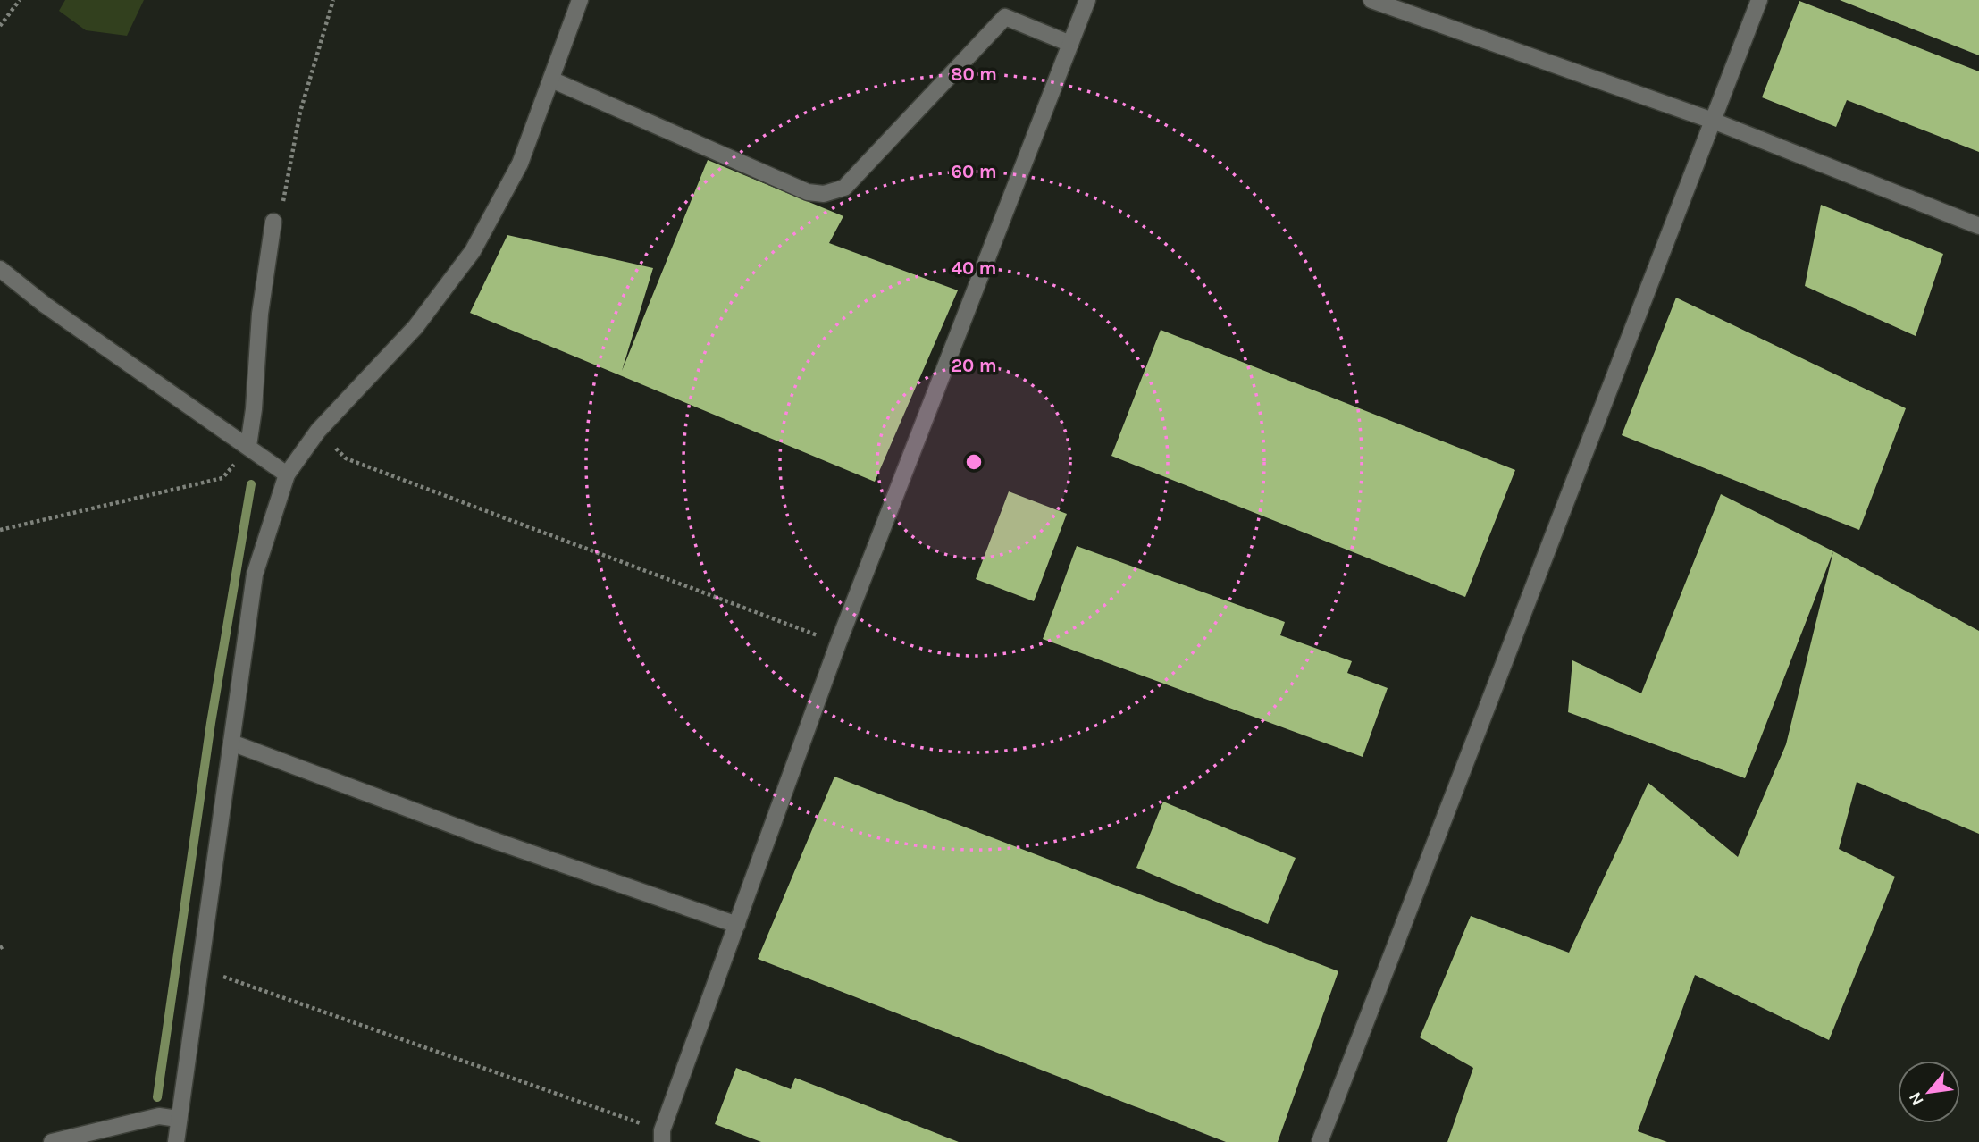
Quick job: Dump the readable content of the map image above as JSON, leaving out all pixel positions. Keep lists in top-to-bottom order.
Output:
{
  "north": "bottom left",
  "rings": [
    "80 m",
    "60 m",
    "40 m",
    "20 m"
  ]
}
